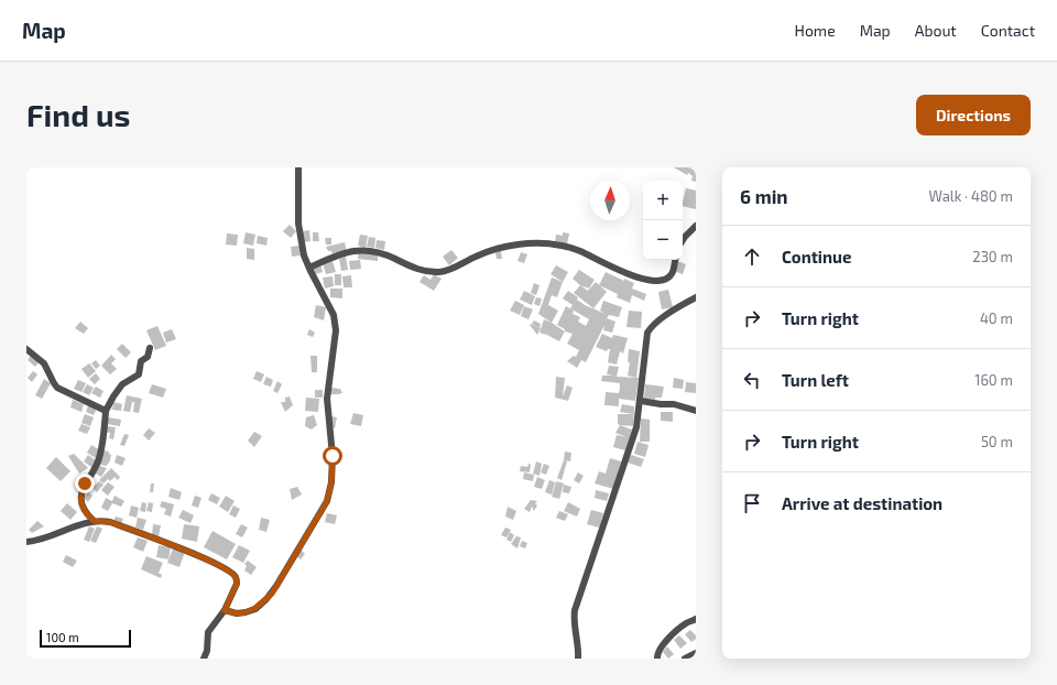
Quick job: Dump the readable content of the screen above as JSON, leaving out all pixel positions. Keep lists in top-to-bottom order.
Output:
{
  "scale_bar": "100 m",
  "north": "top",
  "page": {
    "header": "Map",
    "nav": [
      "Home",
      "Map",
      "About",
      "Contact"
    ],
    "buttons": "Directions",
    "title": "Find us",
    "heading": ["6 min", "Walk · 480 m"],
    "map_buttons": ["+", "−"],
    "list": [
      ["Continue", "230 m"],
      ["Turn right", "40 m"],
      ["Turn left", "160 m"],
      ["Turn right", "50 m"],
      "Arrive at destination"
    ],
    "scale": "100 m"
  }
}
